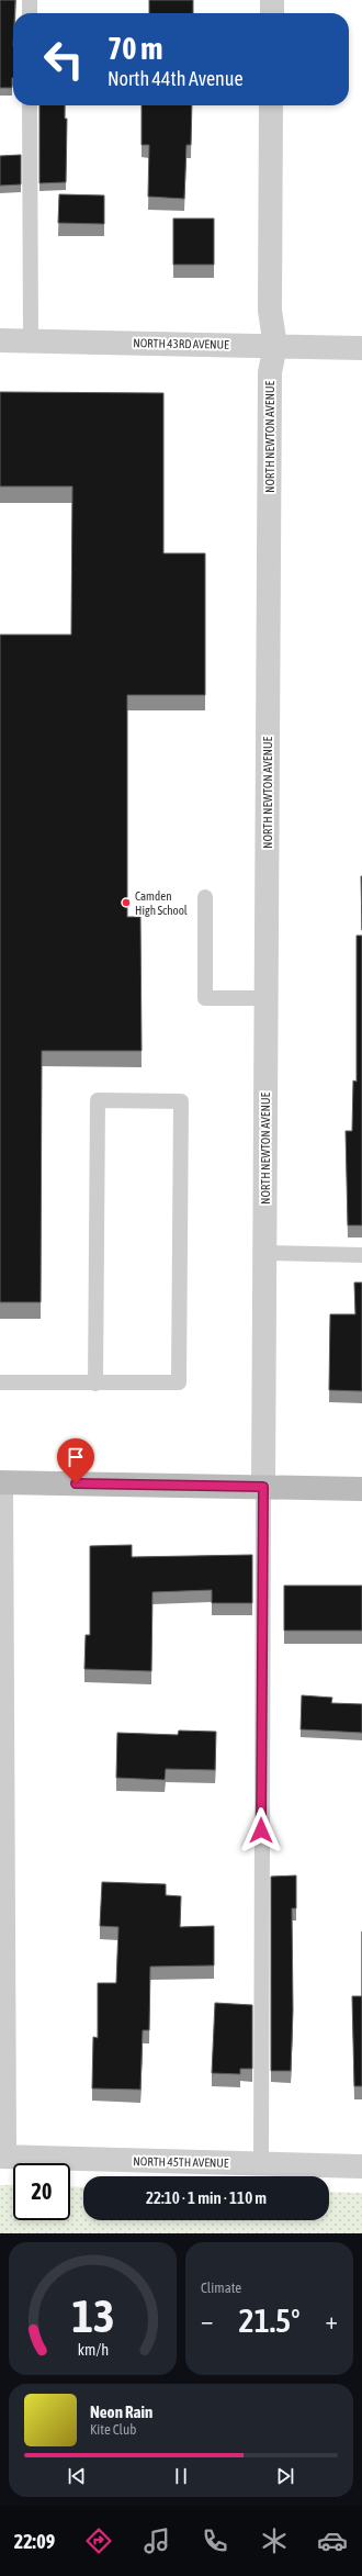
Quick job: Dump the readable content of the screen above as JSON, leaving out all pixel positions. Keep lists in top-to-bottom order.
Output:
{
  "streets": {
    "street": ["NORTH 43RD AVENUE", "NORTH NEWTON AVENUE", "NORTH 45TH AVENUE"]
  },
  "crossings": [
    ["NORTH 43RD AVENUE", "NORTH NEWTON AVENUE"]
  ],
  "places": ["Camden High School"],
  "page": {
    "turn": ["70 m", "North 44th Avenue"],
    "limit": "20",
    "trip": "22:10 · 1 min · 110 m",
    "tile": "Climate",
    "heat": ["−", "21.5°", "+"],
    "song": ["Neon Rain", "Kite Club"],
    "tabs": "22:09",
    "gauge": ["13", "km/h"]
  }
}
